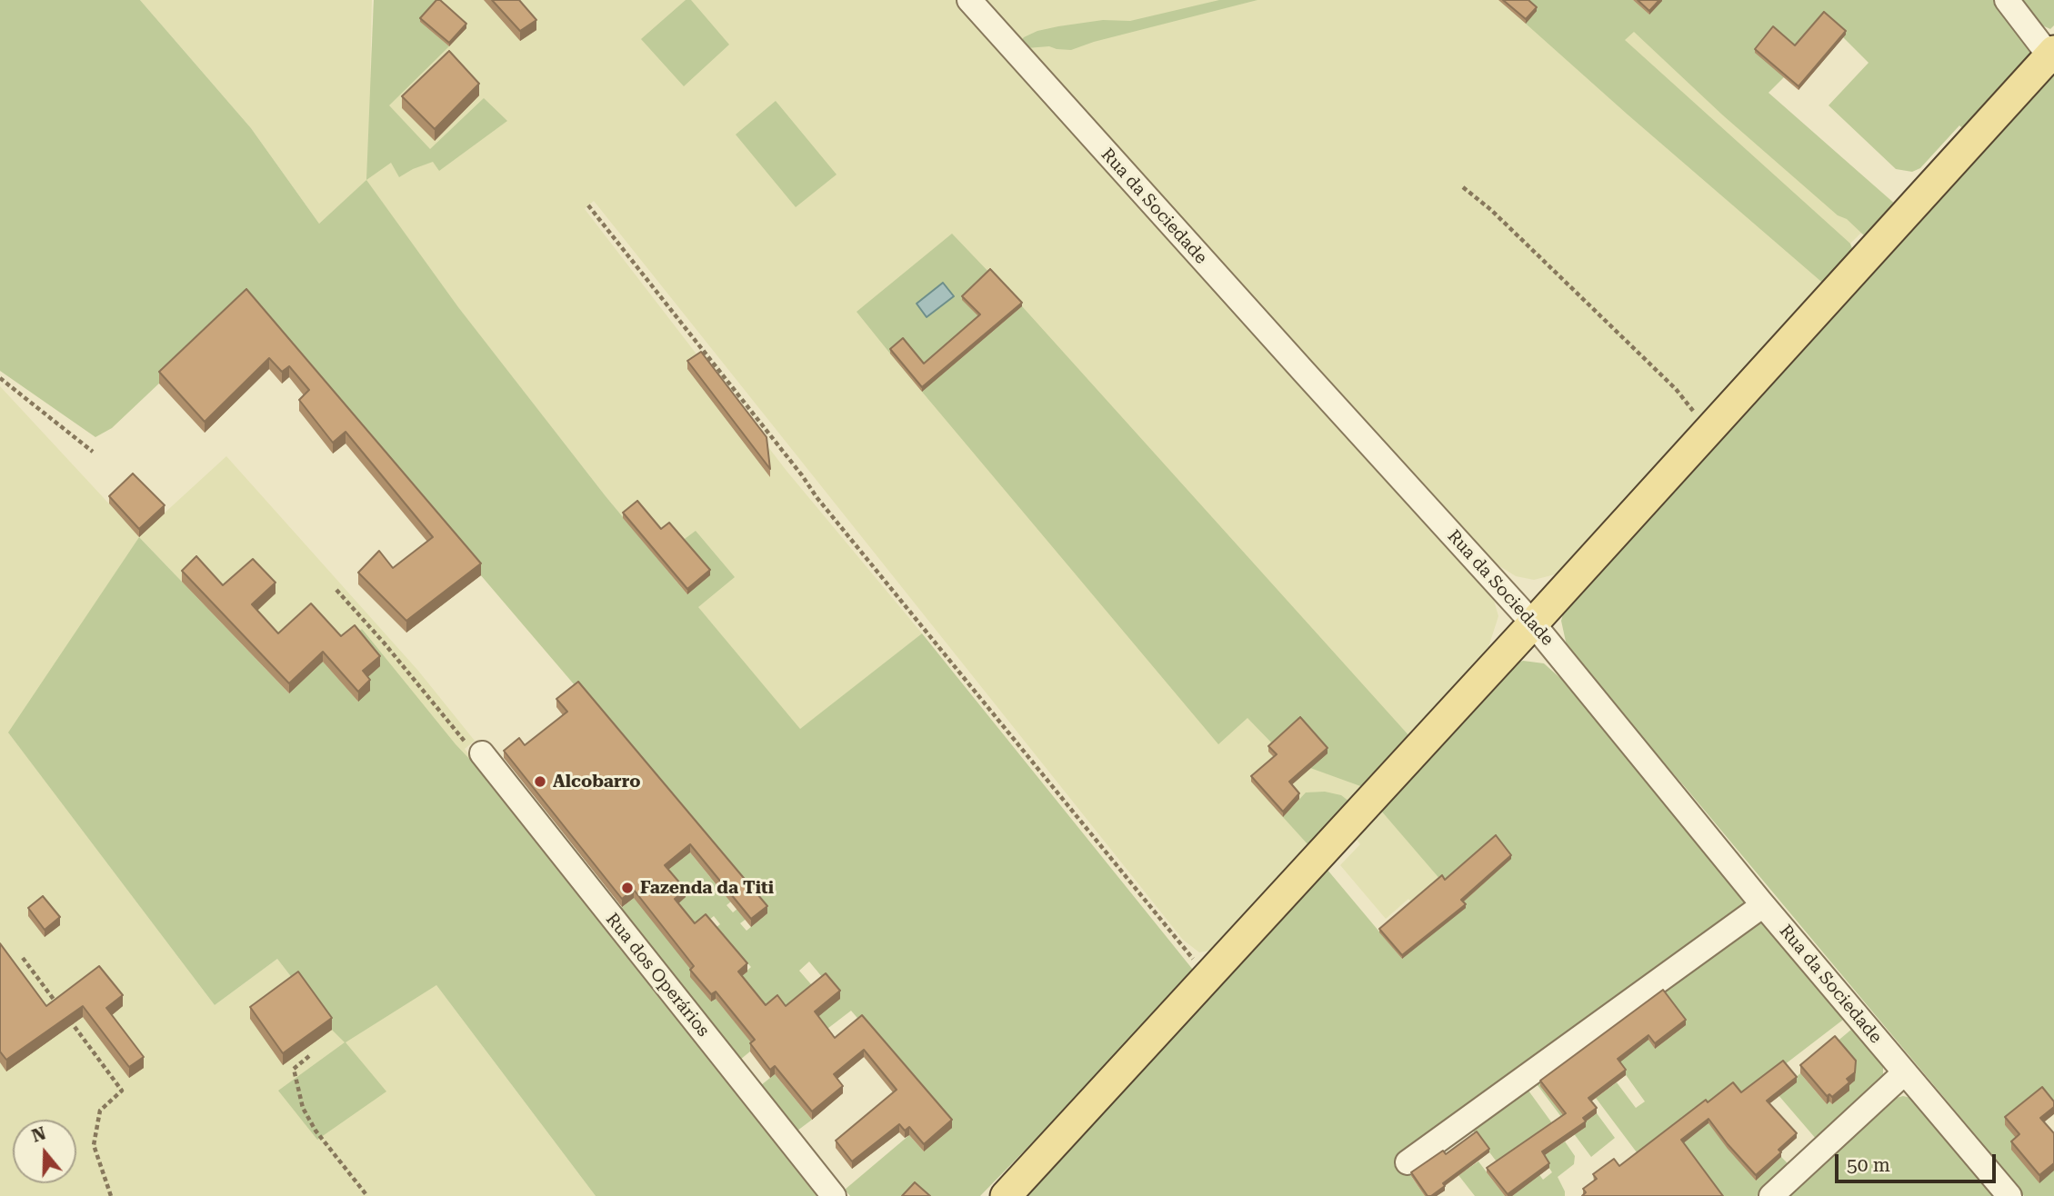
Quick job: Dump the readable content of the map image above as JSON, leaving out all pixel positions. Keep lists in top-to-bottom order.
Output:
{
  "streets": {
    "street": ["Rua da Sociedade", "Rua dos Operários"]
  },
  "places": ["Alcobarro", "Fazenda da Titi"],
  "scale_bar": "50 m",
  "north": "top"
}
